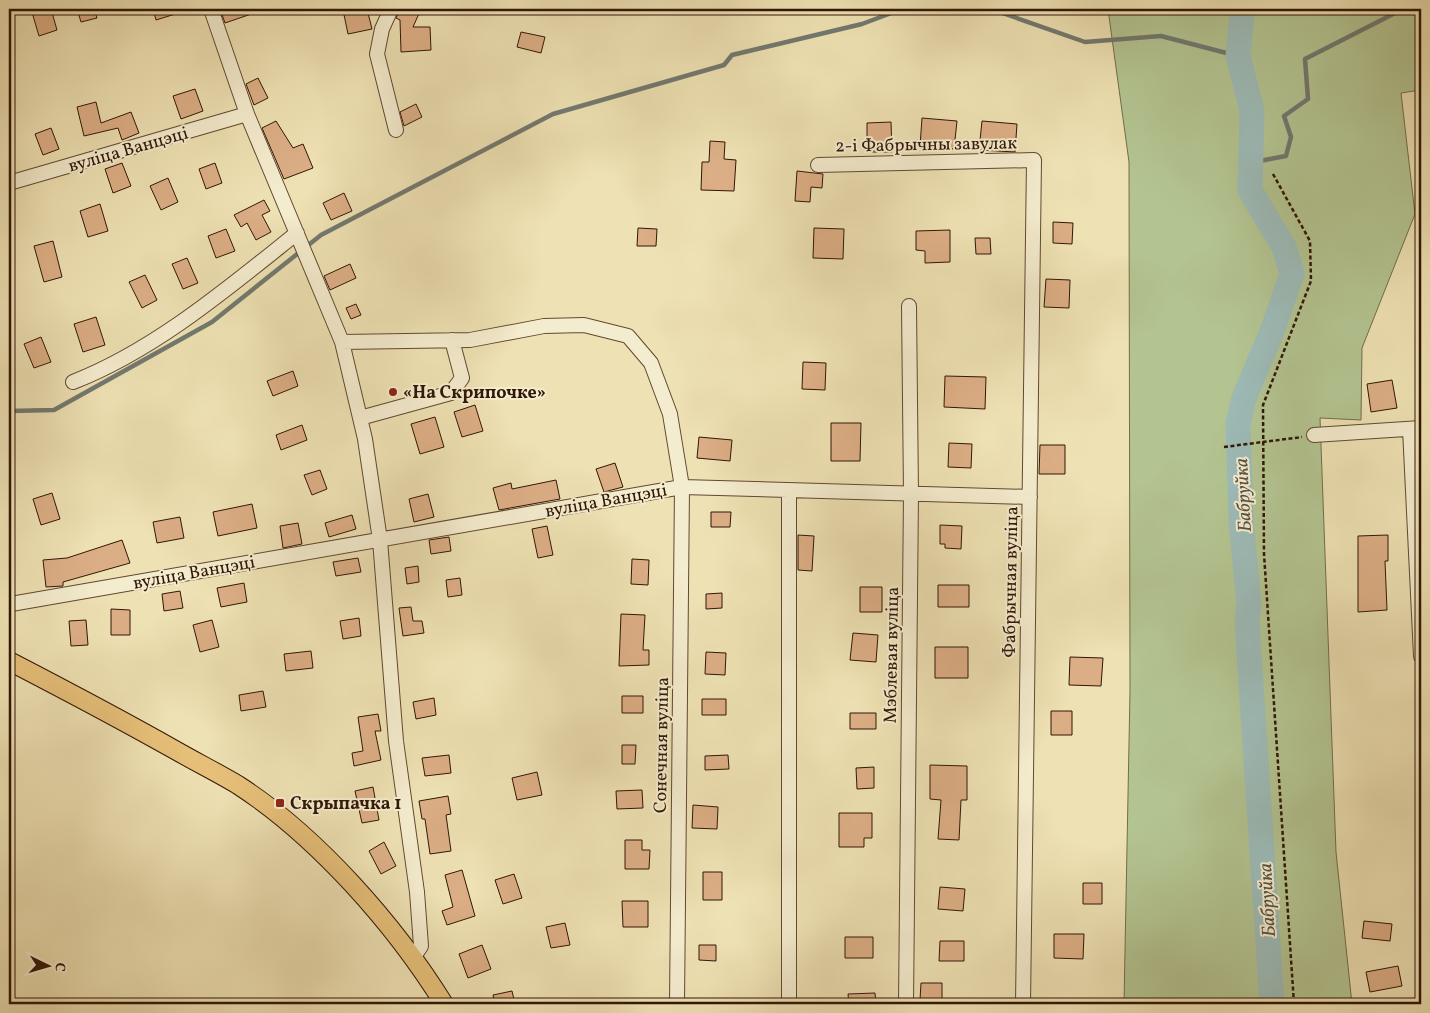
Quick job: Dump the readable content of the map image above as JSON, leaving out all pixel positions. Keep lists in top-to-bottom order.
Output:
{
  "streets": {
    "street": [
      "2-і Фабрычны завулак",
      "вуліца Ванцэці",
      "Фабрычная вуліца",
      "Мэблевая вуліца",
      "Сонечная вуліца"
    ]
  },
  "crossings": [
    ["2-і Фабрычны завулак", "Фабрычная вуліца"],
    ["вуліца Ванцэці", "Сонечная вуліца"]
  ],
  "water": ["Бабруйка"],
  "places": {
    "other": ["«На Скрипочке»"],
    "transit": ["Скрыпачка 1"]
  },
  "north": "right"
}
